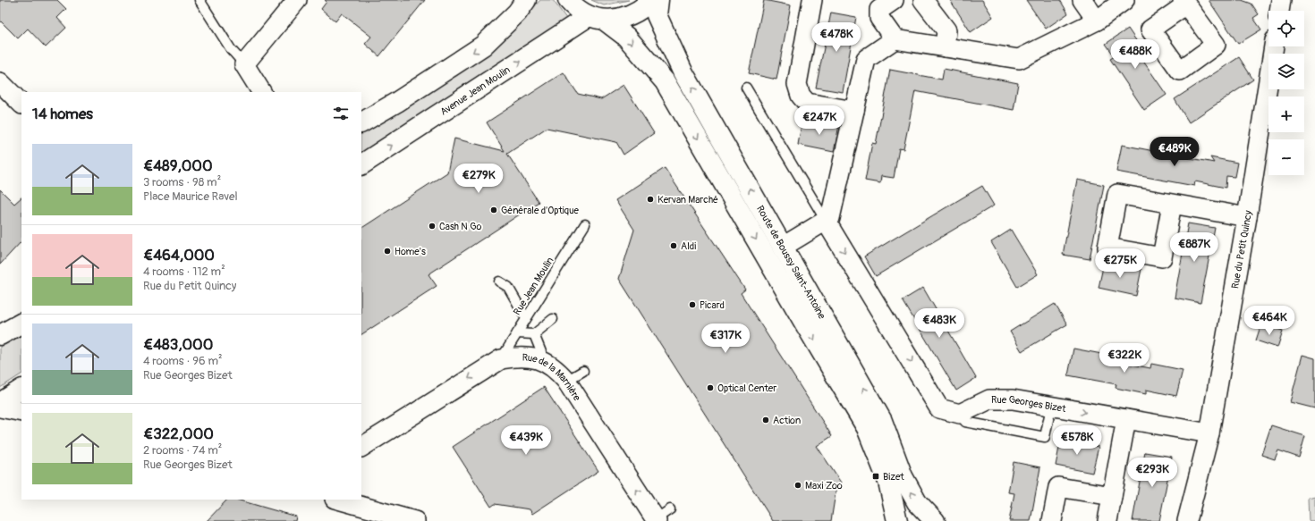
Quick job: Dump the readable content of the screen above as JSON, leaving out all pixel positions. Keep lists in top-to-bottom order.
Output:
{
  "streets": {
    "main road": ["Avenue Jean Moulin", "Route de Boussy Saint-Antoine"],
    "street": ["Rue du Petit Quincy", "Rue de la Marnière", "Rue Georges Bizet"],
    "lane": ["Rue Jean Moulin"]
  },
  "crossings": [
    ["Avenue Jean Moulin", "Route de Boussy Saint-Antoine"],
    ["Rue du Petit Quincy", "Rue Georges Bizet"],
    ["Rue Jean Moulin", "Rue de la Marnière"]
  ],
  "places": {
    "other": [
      "Kervan Marché",
      "Générale d'Optique",
      "Cash N Go",
      "Aldi",
      "Home's",
      "Picard",
      "Optical Center",
      "Action",
      "Maxi Zoo"
    ],
    "transit": ["Bizet"]
  },
  "page": {
    "map_buttons": ["+", "−"],
    "price": [
      "€478K",
      "€488K",
      "€247K",
      "€489K",
      "€279K",
      "€887K",
      "€275K",
      "€464K",
      "€483K",
      "€317K",
      "€322K",
      "€439K",
      "€578K",
      "€293K"
    ],
    "heading": "14 homes",
    "list": [
      {
        "name": "€489,000",
        "note": "3 rooms · 98 m² · Place Maurice Ravel"
      },
      {
        "name": "€464,000",
        "note": "4 rooms · 112 m² · Rue du Petit Quincy"
      },
      {
        "name": "€483,000",
        "note": "4 rooms · 96 m² · Rue Georges Bizet"
      },
      {
        "name": "€322,000",
        "note": "2 rooms · 74 m² · Rue Georges Bizet"
      }
    ]
  }
}
